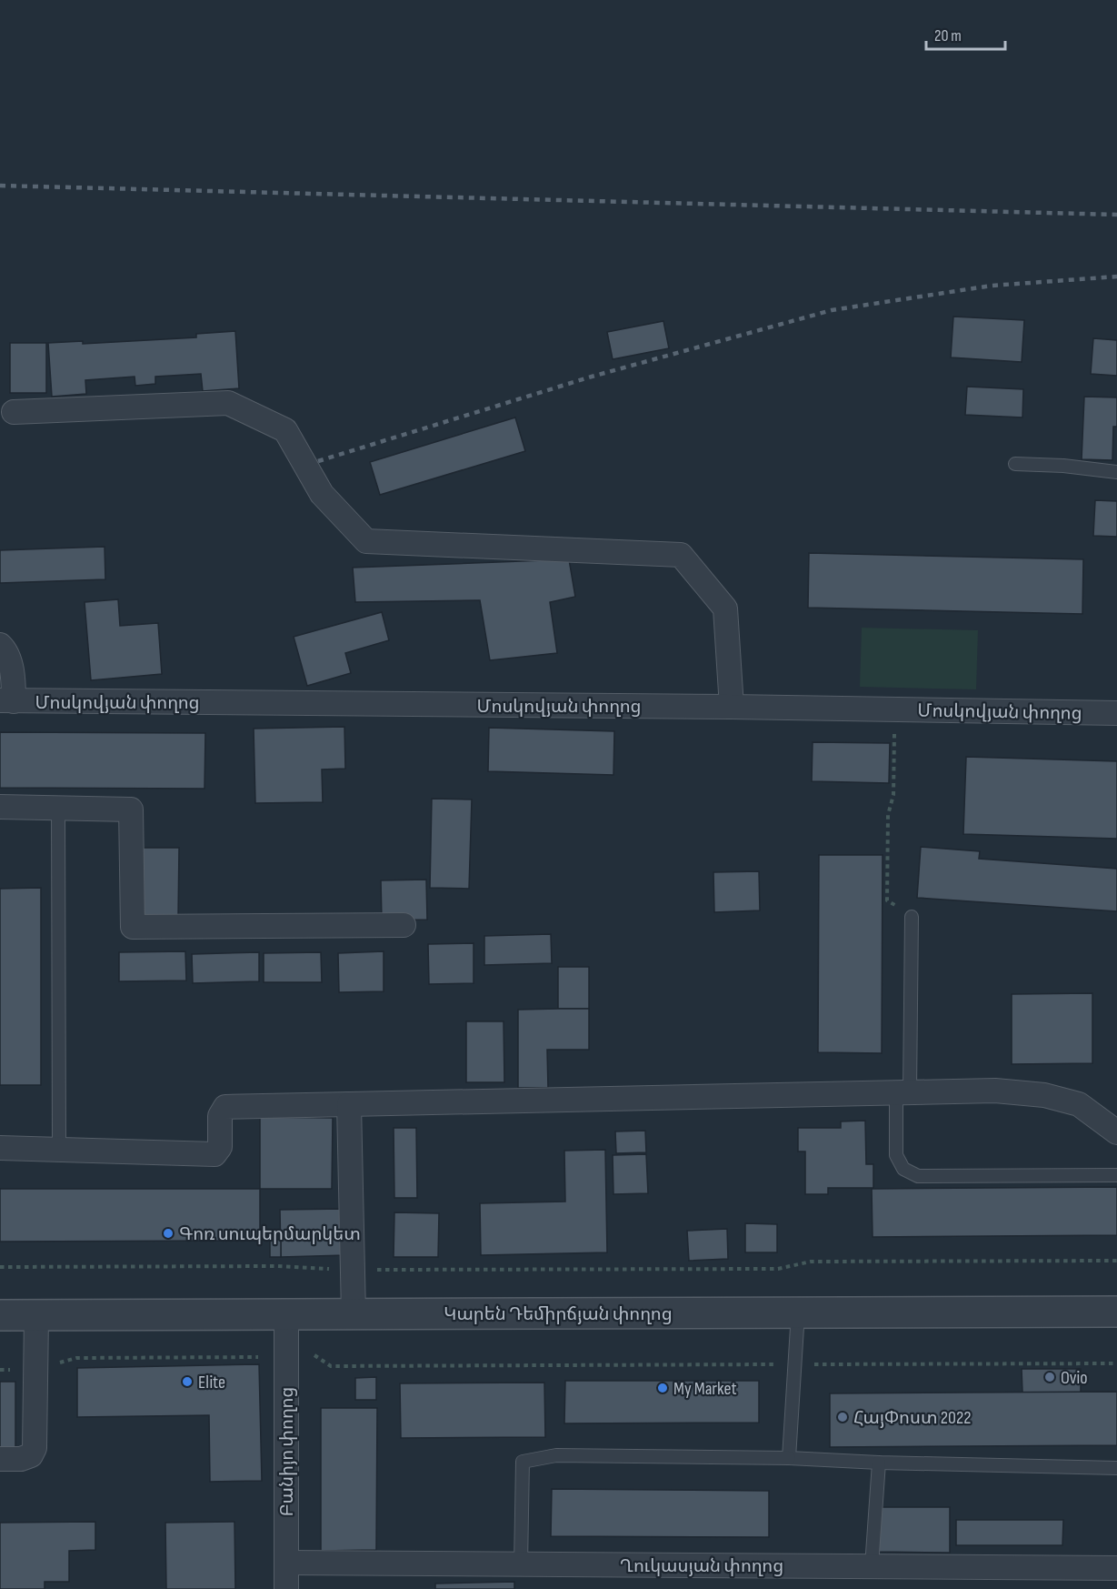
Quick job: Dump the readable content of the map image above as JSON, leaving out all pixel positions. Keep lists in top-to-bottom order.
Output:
{
  "streets": {
    "street": [
      "Մոսկովյան փողոց",
      "Կարեն Դեմիրճյան փողոց",
      "Բանիյո փողոց",
      "Ղուկասյան փողոց"
    ]
  },
  "crossings": [
    ["Կարեն Դեմիրճյան փողոց", "Բանիյո փողոց"],
    ["Բանիյո փողոց", "Ղուկասյան փողոց"]
  ],
  "places": [
    "Գոռ սուպերմարկետ",
    "Ovio",
    "Elite",
    "My Market",
    "ՀայՓոստ 2022"
  ],
  "scale_bar": "20 m"
}
